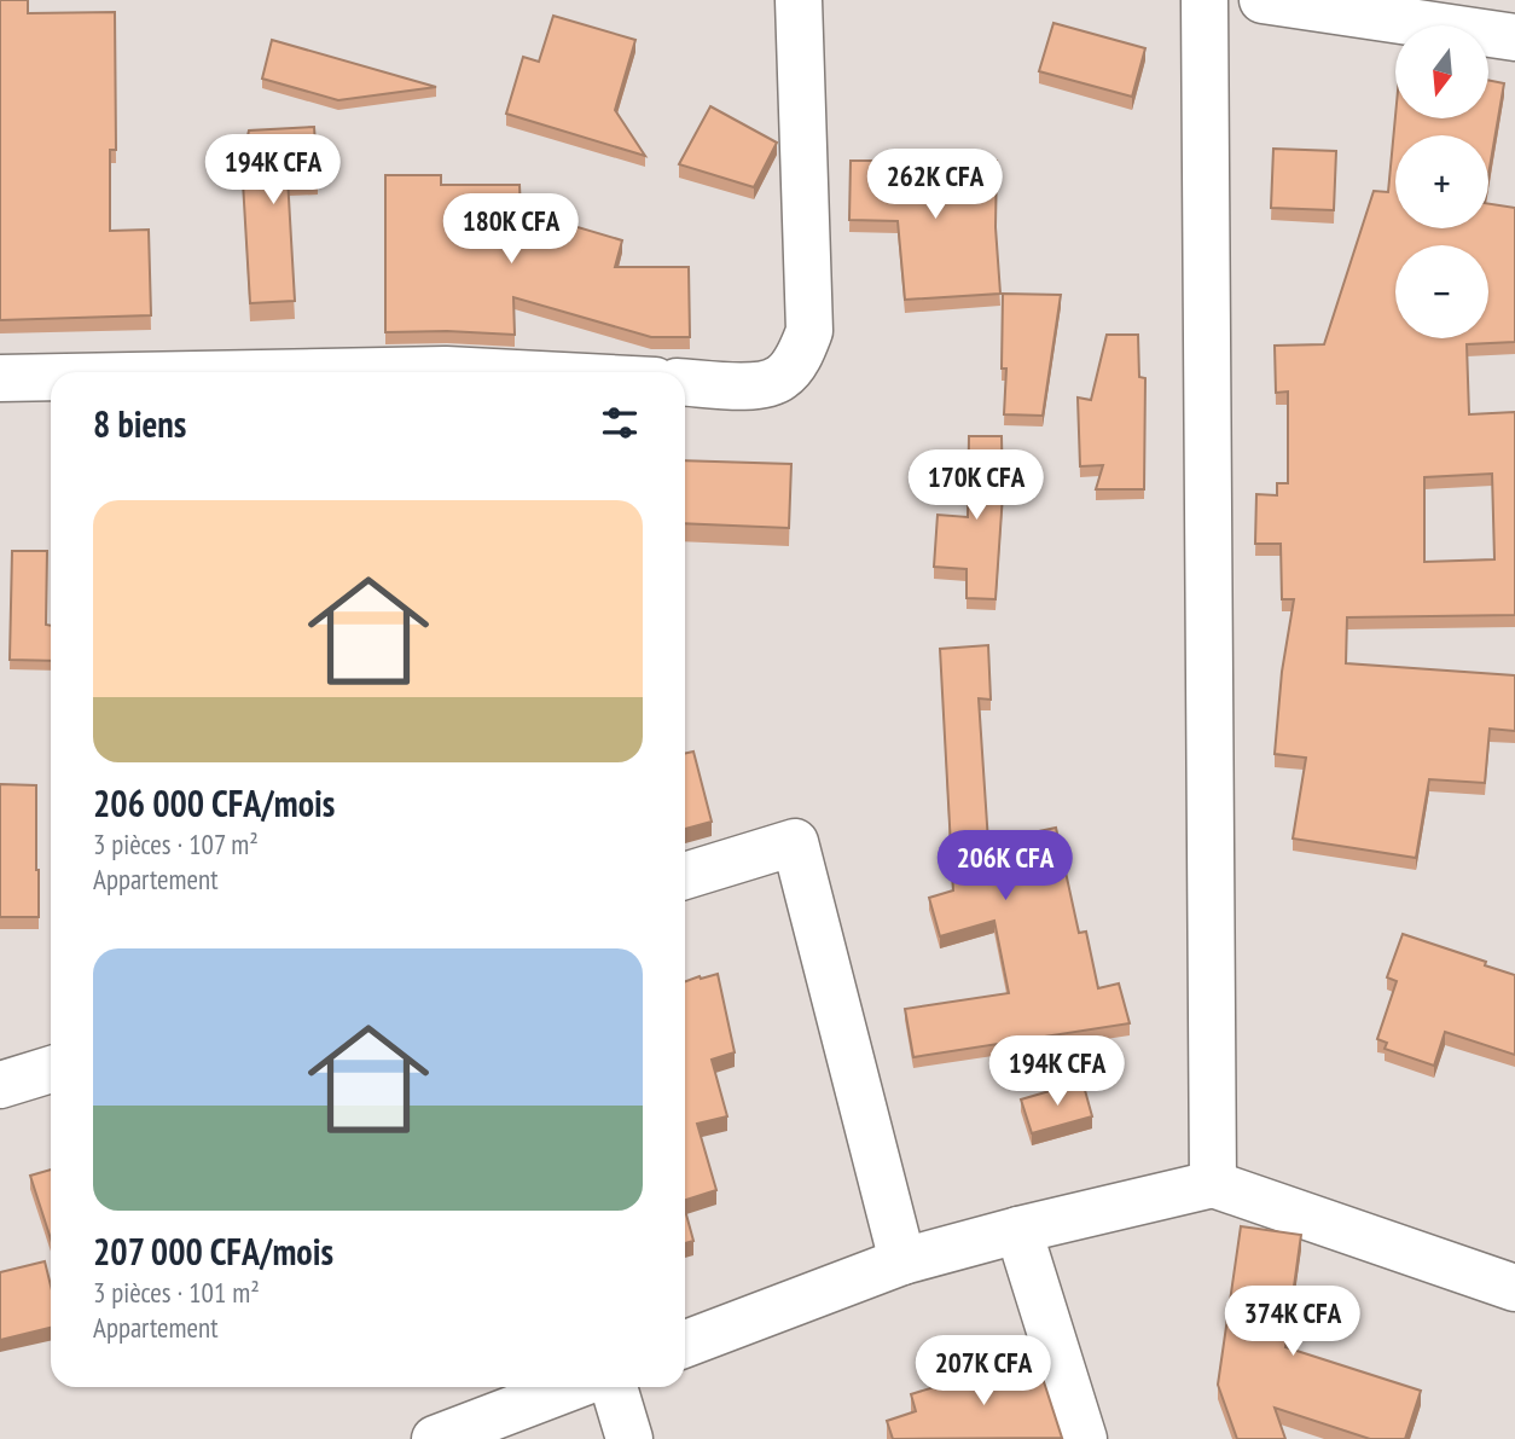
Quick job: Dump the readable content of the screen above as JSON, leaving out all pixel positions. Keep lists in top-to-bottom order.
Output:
{
  "north": "bottom",
  "page": {
    "map_buttons": ["+", "−"],
    "price": [
      "194K CFA",
      "262K CFA",
      "180K CFA",
      "170K CFA",
      "206K CFA",
      "194K CFA",
      "374K CFA",
      "207K CFA"
    ],
    "heading": "8 biens",
    "list": [
      {
        "name": "206 000 CFA/mois",
        "note": "3 pièces · 107 m² · Appartement"
      },
      {
        "name": "207 000 CFA/mois",
        "note": "3 pièces · 101 m² · Appartement"
      }
    ]
  }
}
